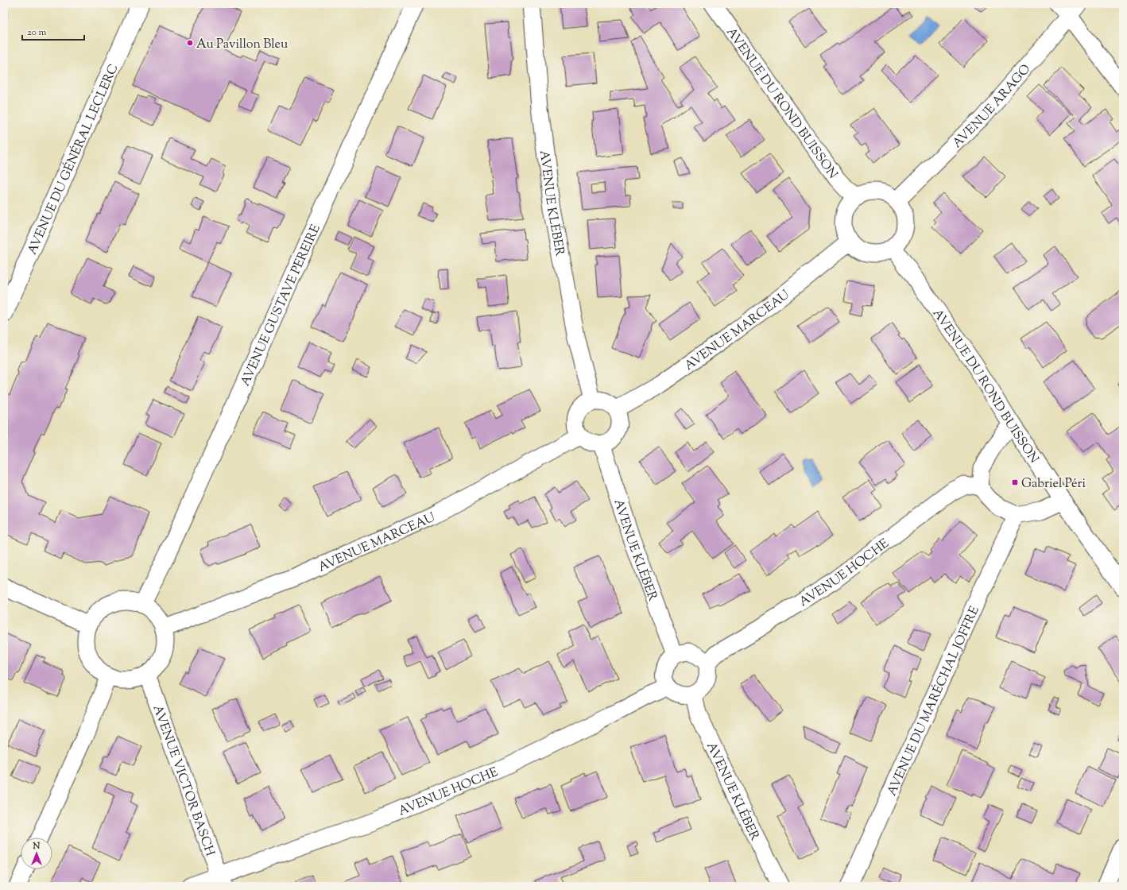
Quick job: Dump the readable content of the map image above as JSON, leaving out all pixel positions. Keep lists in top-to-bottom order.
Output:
{
  "streets": {
    "street": [
      "AVENUE DU ROND BUISSON",
      "AVENUE ARAGO",
      "AVENUE DU GÉNÉRAL LECLERC",
      "AVENUE KLÉBER",
      "AVENUE GUSTAVE PEREIRE",
      "AVENUE MARCEAU",
      "AVENUE HOCHE",
      "AVENUE DU MARÉCHAL JOFFRE",
      "AVENUE VICTOR BASCH"
    ]
  },
  "crossings": [
    ["AVENUE DU ROND BUISSON", "AVENUE ARAGO"],
    ["AVENUE DU ROND BUISSON", "AVENUE MARCEAU"],
    ["AVENUE ARAGO", "AVENUE MARCEAU"],
    ["AVENUE KLÉBER", "AVENUE MARCEAU"],
    ["AVENUE KLÉBER", "AVENUE HOCHE"],
    ["AVENUE GUSTAVE PEREIRE", "AVENUE MARCEAU"],
    ["AVENUE GUSTAVE PEREIRE", "AVENUE VICTOR BASCH"],
    ["AVENUE MARCEAU", "AVENUE VICTOR BASCH"],
    ["AVENUE HOCHE", "AVENUE VICTOR BASCH"]
  ],
  "places": {
    "other": ["Au Pavillon Bleu"],
    "transit": ["Gabriel Péri"]
  },
  "scale_bar": "20 m",
  "north": "top"
}
